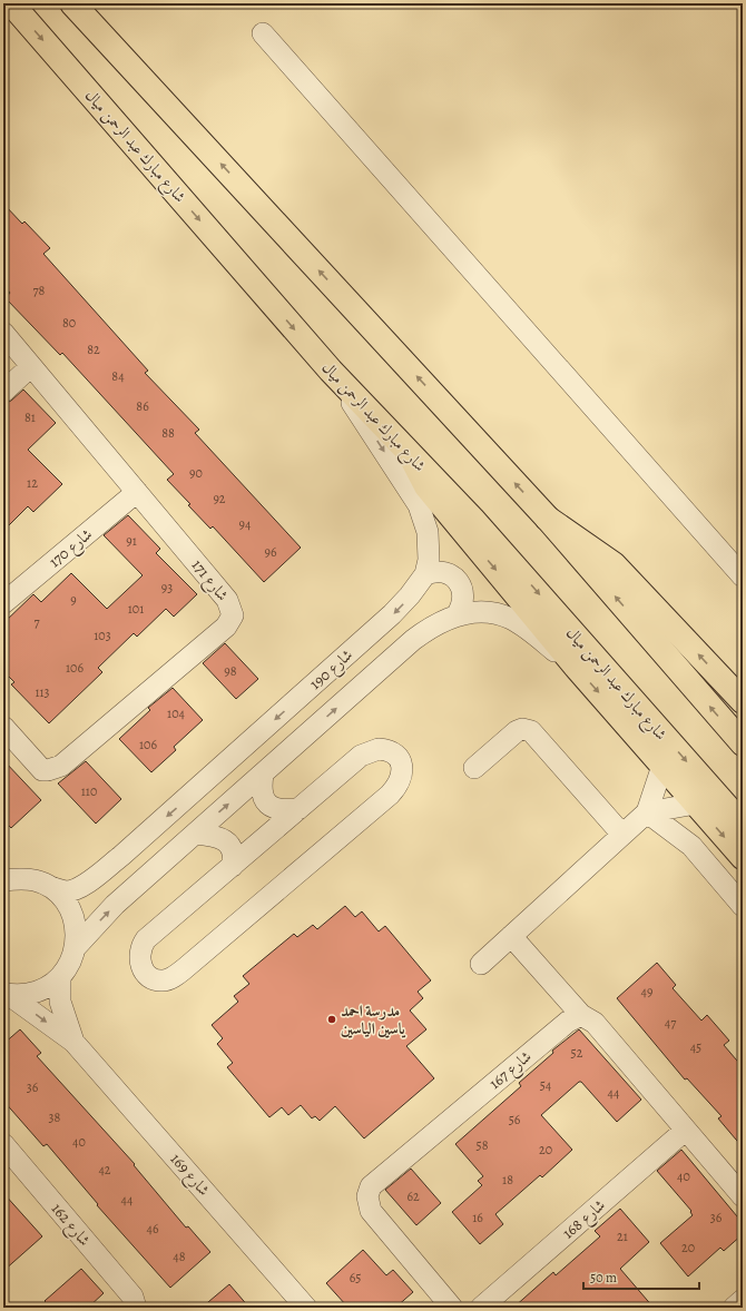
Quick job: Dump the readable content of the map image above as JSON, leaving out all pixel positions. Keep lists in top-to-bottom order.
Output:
{
  "streets": {
    "main road": ["شارع مبارك عبد الرحمن ميال"],
    "street": [
      "شارع 170",
      "شارع 171",
      "شارع 190",
      "شارع 167",
      "شارع 169",
      "شارع 168",
      "شارع 162"
    ]
  },
  "crossings": [
    ["شارع 170", "شارع 171"]
  ],
  "places": ["مدرسة احمد ياسين الياسين"],
  "house_numbers": [
    "78",
    "80",
    "82",
    "84",
    "86",
    "81",
    "88",
    "90",
    "12",
    "92",
    "94",
    "91",
    "96",
    "93",
    "9",
    "101",
    "7",
    "103",
    "106",
    "98",
    "113",
    "104",
    "106",
    "110",
    "49",
    "47",
    "45",
    "52",
    "54",
    "36",
    "44",
    "38",
    "56",
    "40",
    "58",
    "20",
    "42",
    "40",
    "18",
    "62",
    "44",
    "16",
    "36",
    "46",
    "21",
    "20",
    "48",
    "65"
  ],
  "scale_bar": "50 m"
}
